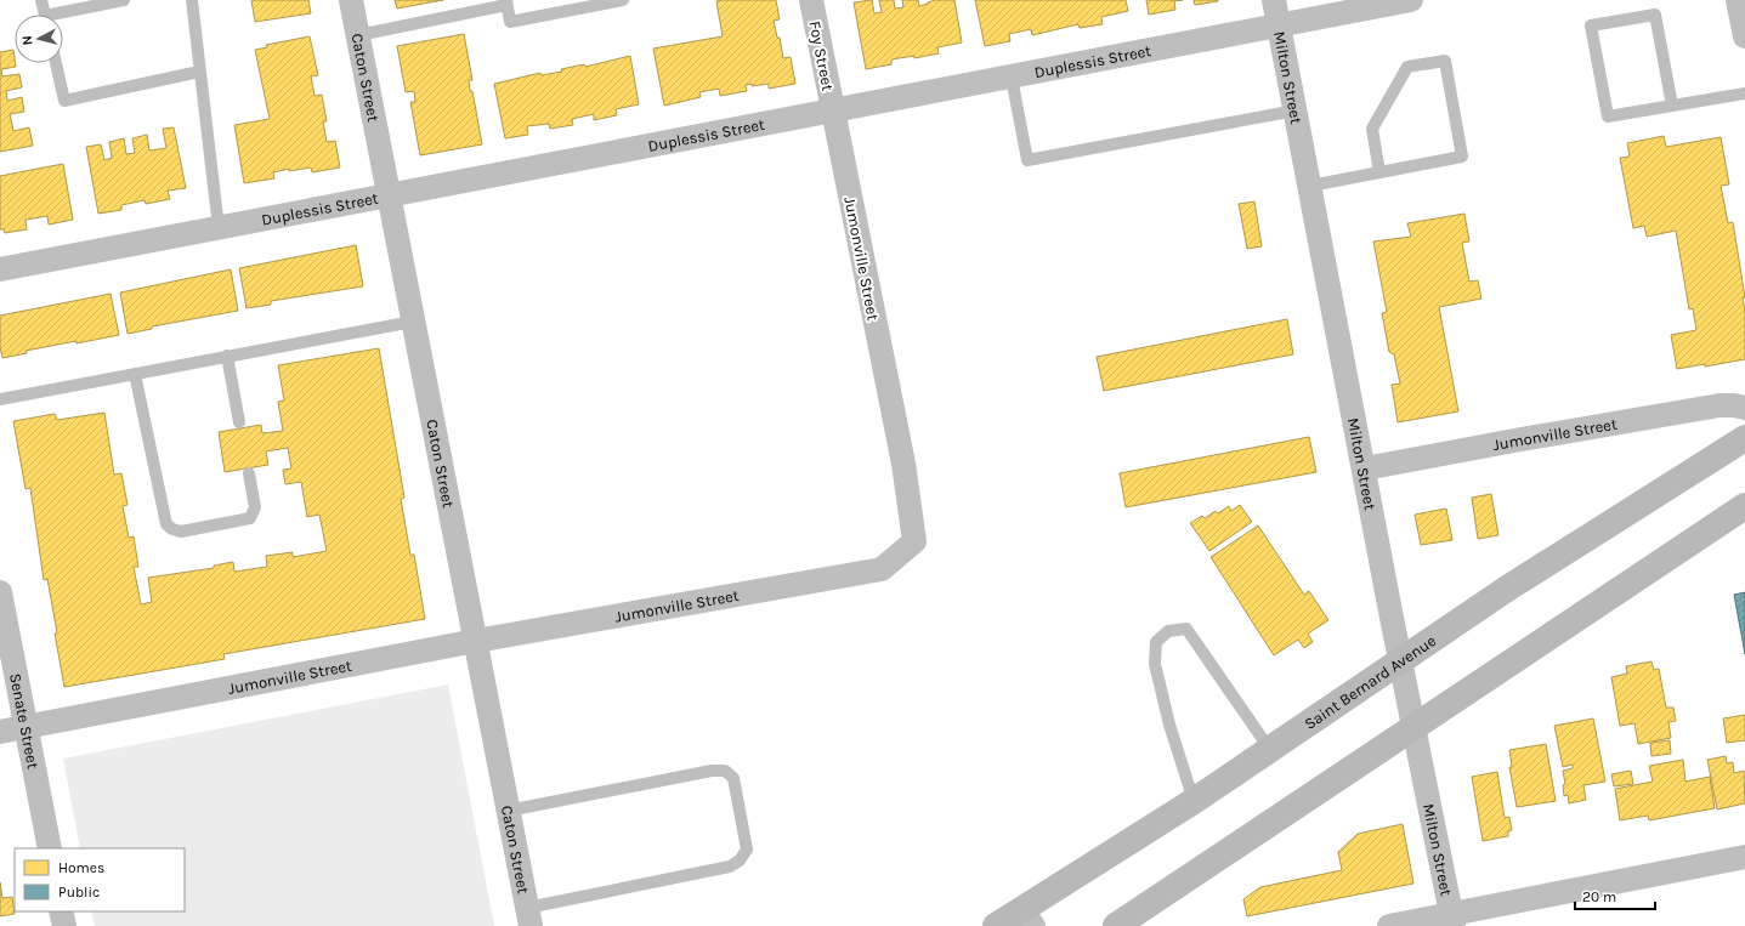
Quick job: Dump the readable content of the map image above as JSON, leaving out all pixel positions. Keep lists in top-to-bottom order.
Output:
{
  "streets": {
    "main road": ["Saint Bernard Avenue"],
    "street": [
      "Foy Street",
      "Duplessis Street",
      "Caton Street",
      "Milton Street",
      "Jumonville Street",
      "Senate Street"
    ]
  },
  "crossings": [
    ["Foy Street", "Duplessis Street"],
    ["Foy Street", "Jumonville Street"],
    ["Duplessis Street", "Caton Street"],
    ["Duplessis Street", "Milton Street"],
    ["Duplessis Street", "Jumonville Street"],
    ["Caton Street", "Jumonville Street"],
    ["Milton Street", "Jumonville Street"],
    ["Milton Street", "Saint Bernard Avenue"],
    ["Jumonville Street", "Senate Street"]
  ],
  "legend": ["Homes", "Public"],
  "scale_bar": "20 m",
  "north": "left"
}
